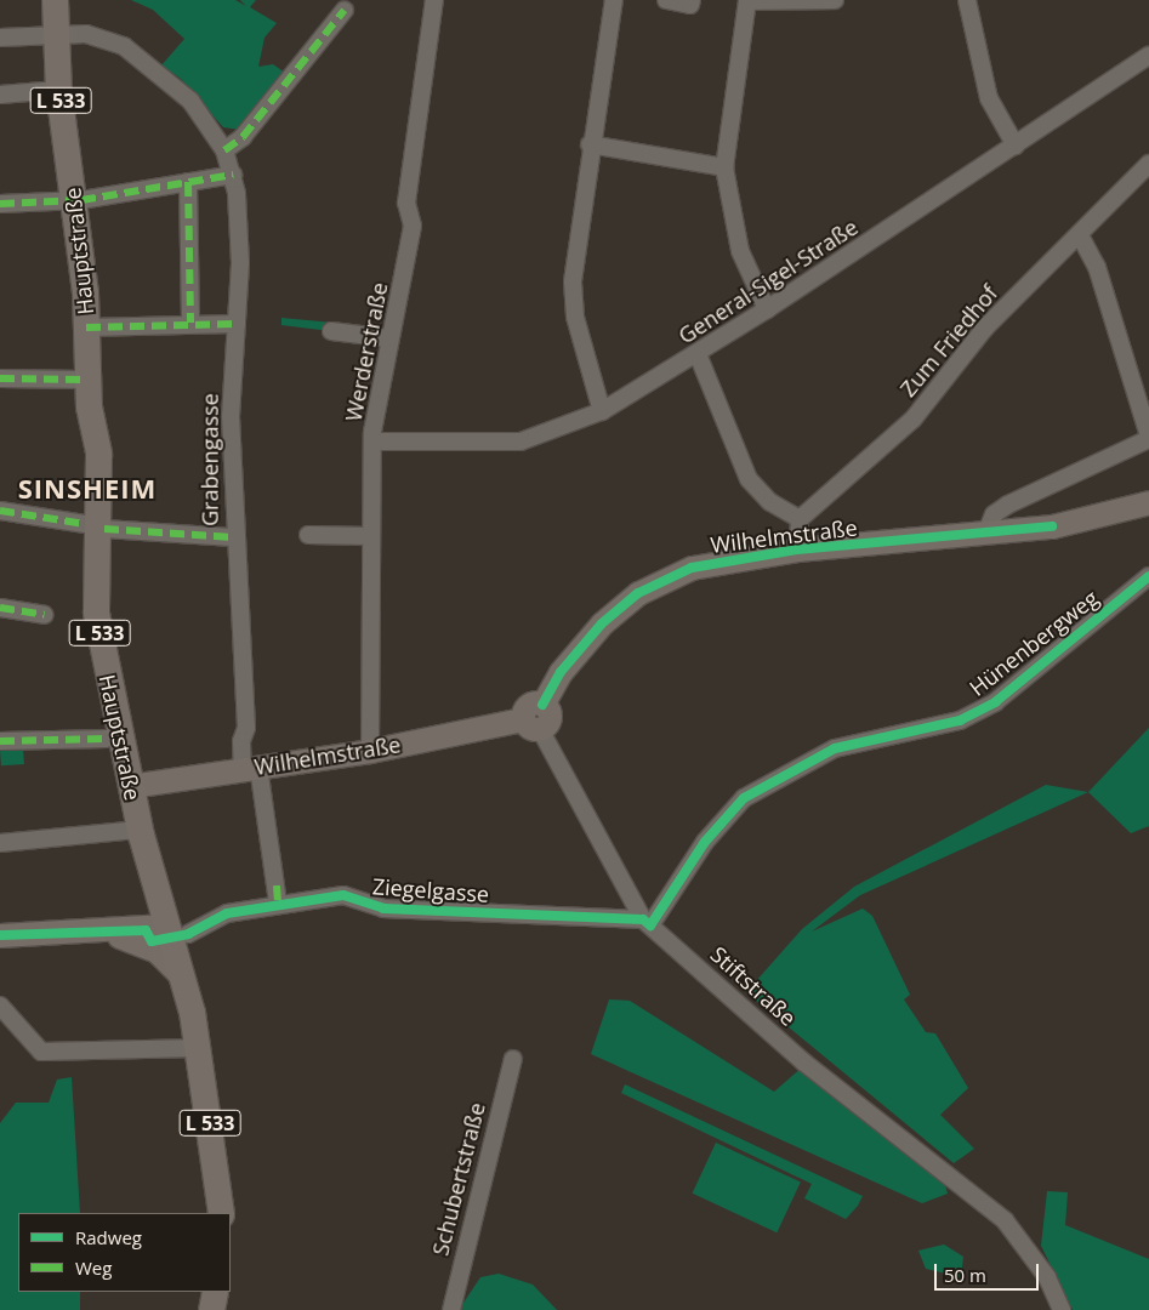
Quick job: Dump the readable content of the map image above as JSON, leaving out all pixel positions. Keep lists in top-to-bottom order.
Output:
{
  "streets": {
    "main road": ["L 533", "Hauptstraße", "Wilhelmstraße"],
    "street": [
      "General-Sigel-Straße",
      "Zum Friedhof",
      "Werderstraße",
      "Grabengasse",
      "Hünenbergweg",
      "Ziegelgasse",
      "Stiftstraße",
      "Schubertstraße"
    ]
  },
  "crossings": [
    ["Hauptstraße", "Grabengasse"],
    ["Hauptstraße", "Wilhelmstraße"],
    ["Hauptstraße", "Ziegelgasse"],
    ["General-Sigel-Straße", "Werderstraße"],
    ["Werderstraße", "Wilhelmstraße"],
    ["Grabengasse", "Wilhelmstraße"],
    ["Grabengasse", "Ziegelgasse"],
    ["Wilhelmstraße", "Stiftstraße"],
    ["Hünenbergweg", "Ziegelgasse"],
    ["Hünenbergweg", "Stiftstraße"],
    ["Ziegelgasse", "Stiftstraße"]
  ],
  "districts": ["SINSHEIM"],
  "legend": ["Radweg", "Weg"],
  "scale_bar": "50 m"
}
